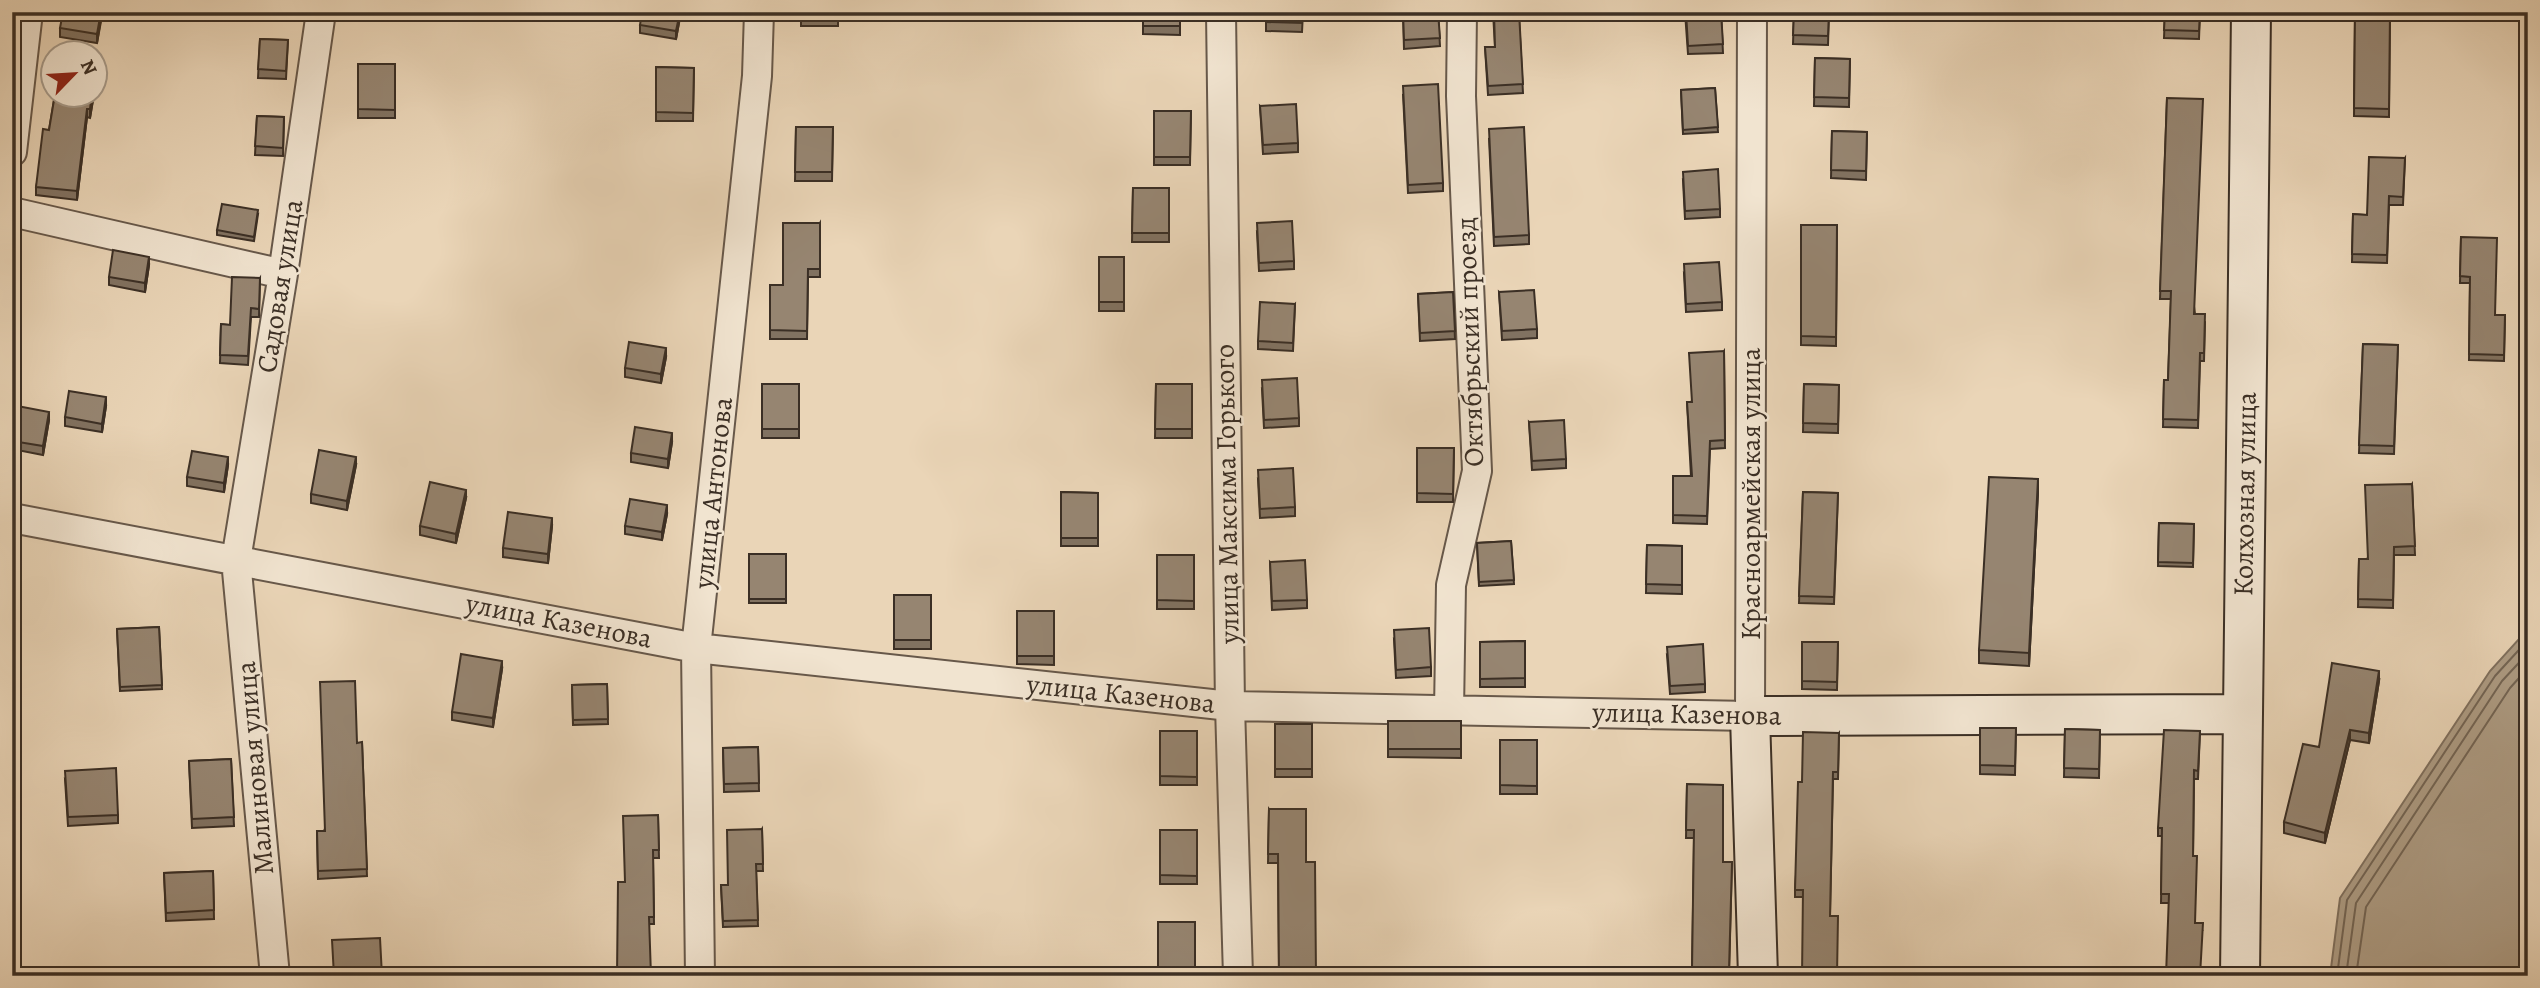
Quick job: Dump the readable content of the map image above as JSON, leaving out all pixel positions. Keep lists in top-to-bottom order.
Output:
{
  "streets": {
    "street": [
      "Садовая улица",
      "Октябрьский проезд",
      "улица Антонова",
      "улица Максима Горького",
      "Красноармейская улица",
      "Колхозная улица",
      "улица Казенова",
      "Малиновая улица"
    ]
  },
  "crossings": [
    ["Садовая улица", "улица Казенова"],
    ["Садовая улица", "Малиновая улица"],
    ["Октябрьский проезд", "улица Казенова"],
    ["улица Антонова", "улица Казенова"],
    ["улица Максима Горького", "улица Казенова"],
    ["Красноармейская улица", "улица Казенова"],
    ["Колхозная улица", "улица Казенова"],
    ["улица Казенова", "Малиновая улица"]
  ],
  "north": "top right"
}
